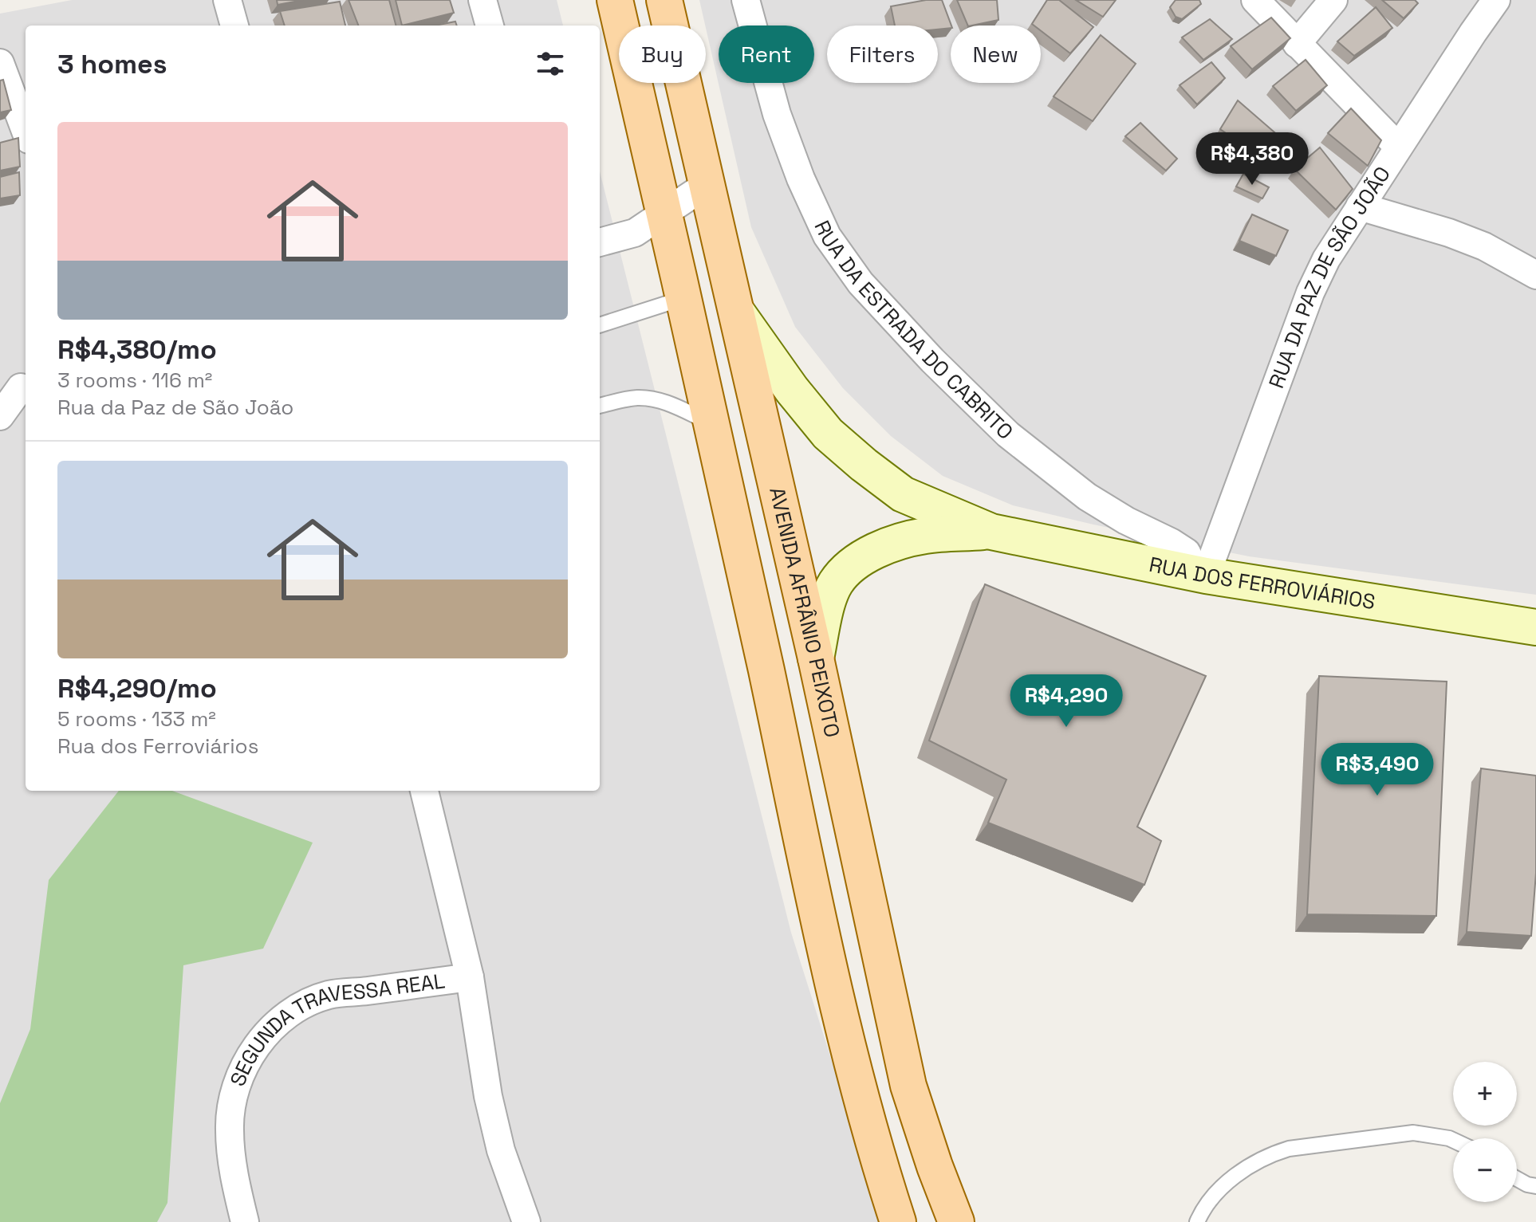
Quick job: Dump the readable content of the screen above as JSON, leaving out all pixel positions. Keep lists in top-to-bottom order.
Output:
{
  "streets": {
    "main road": ["RUA DOS FERROVIÁRIOS", "AVENIDA AFRÂNIO PEIXOTO"],
    "street": ["RUA DA PAZ DE SÃO JOÃO", "RUA DA ESTRADA DO CABRITO", "SEGUNDA TRAVESSA REAL"]
  },
  "crossings": [
    ["RUA DA PAZ DE SÃO JOÃO", "RUA DA ESTRADA DO CABRITO"],
    ["RUA DA PAZ DE SÃO JOÃO", "RUA DOS FERROVIÁRIOS"],
    ["RUA DA ESTRADA DO CABRITO", "RUA DOS FERROVIÁRIOS"],
    ["RUA DOS FERROVIÁRIOS", "AVENIDA AFRÂNIO PEIXOTO"]
  ],
  "page": {
    "chip": [
      "Buy",
      "Rent",
      "Filters",
      "New"
    ],
    "heading": "3 homes",
    "list": [
      {
        "name": "R$4,380/mo",
        "note": "3 rooms · 116 m² · Rua da Paz de São João"
      },
      {
        "name": "R$4,290/mo",
        "note": "5 rooms · 133 m² · Rua dos Ferroviários"
      }
    ],
    "price": ["R$4,380", "R$4,290", "R$3,490"],
    "map_buttons": ["+", "−"]
  }
}
